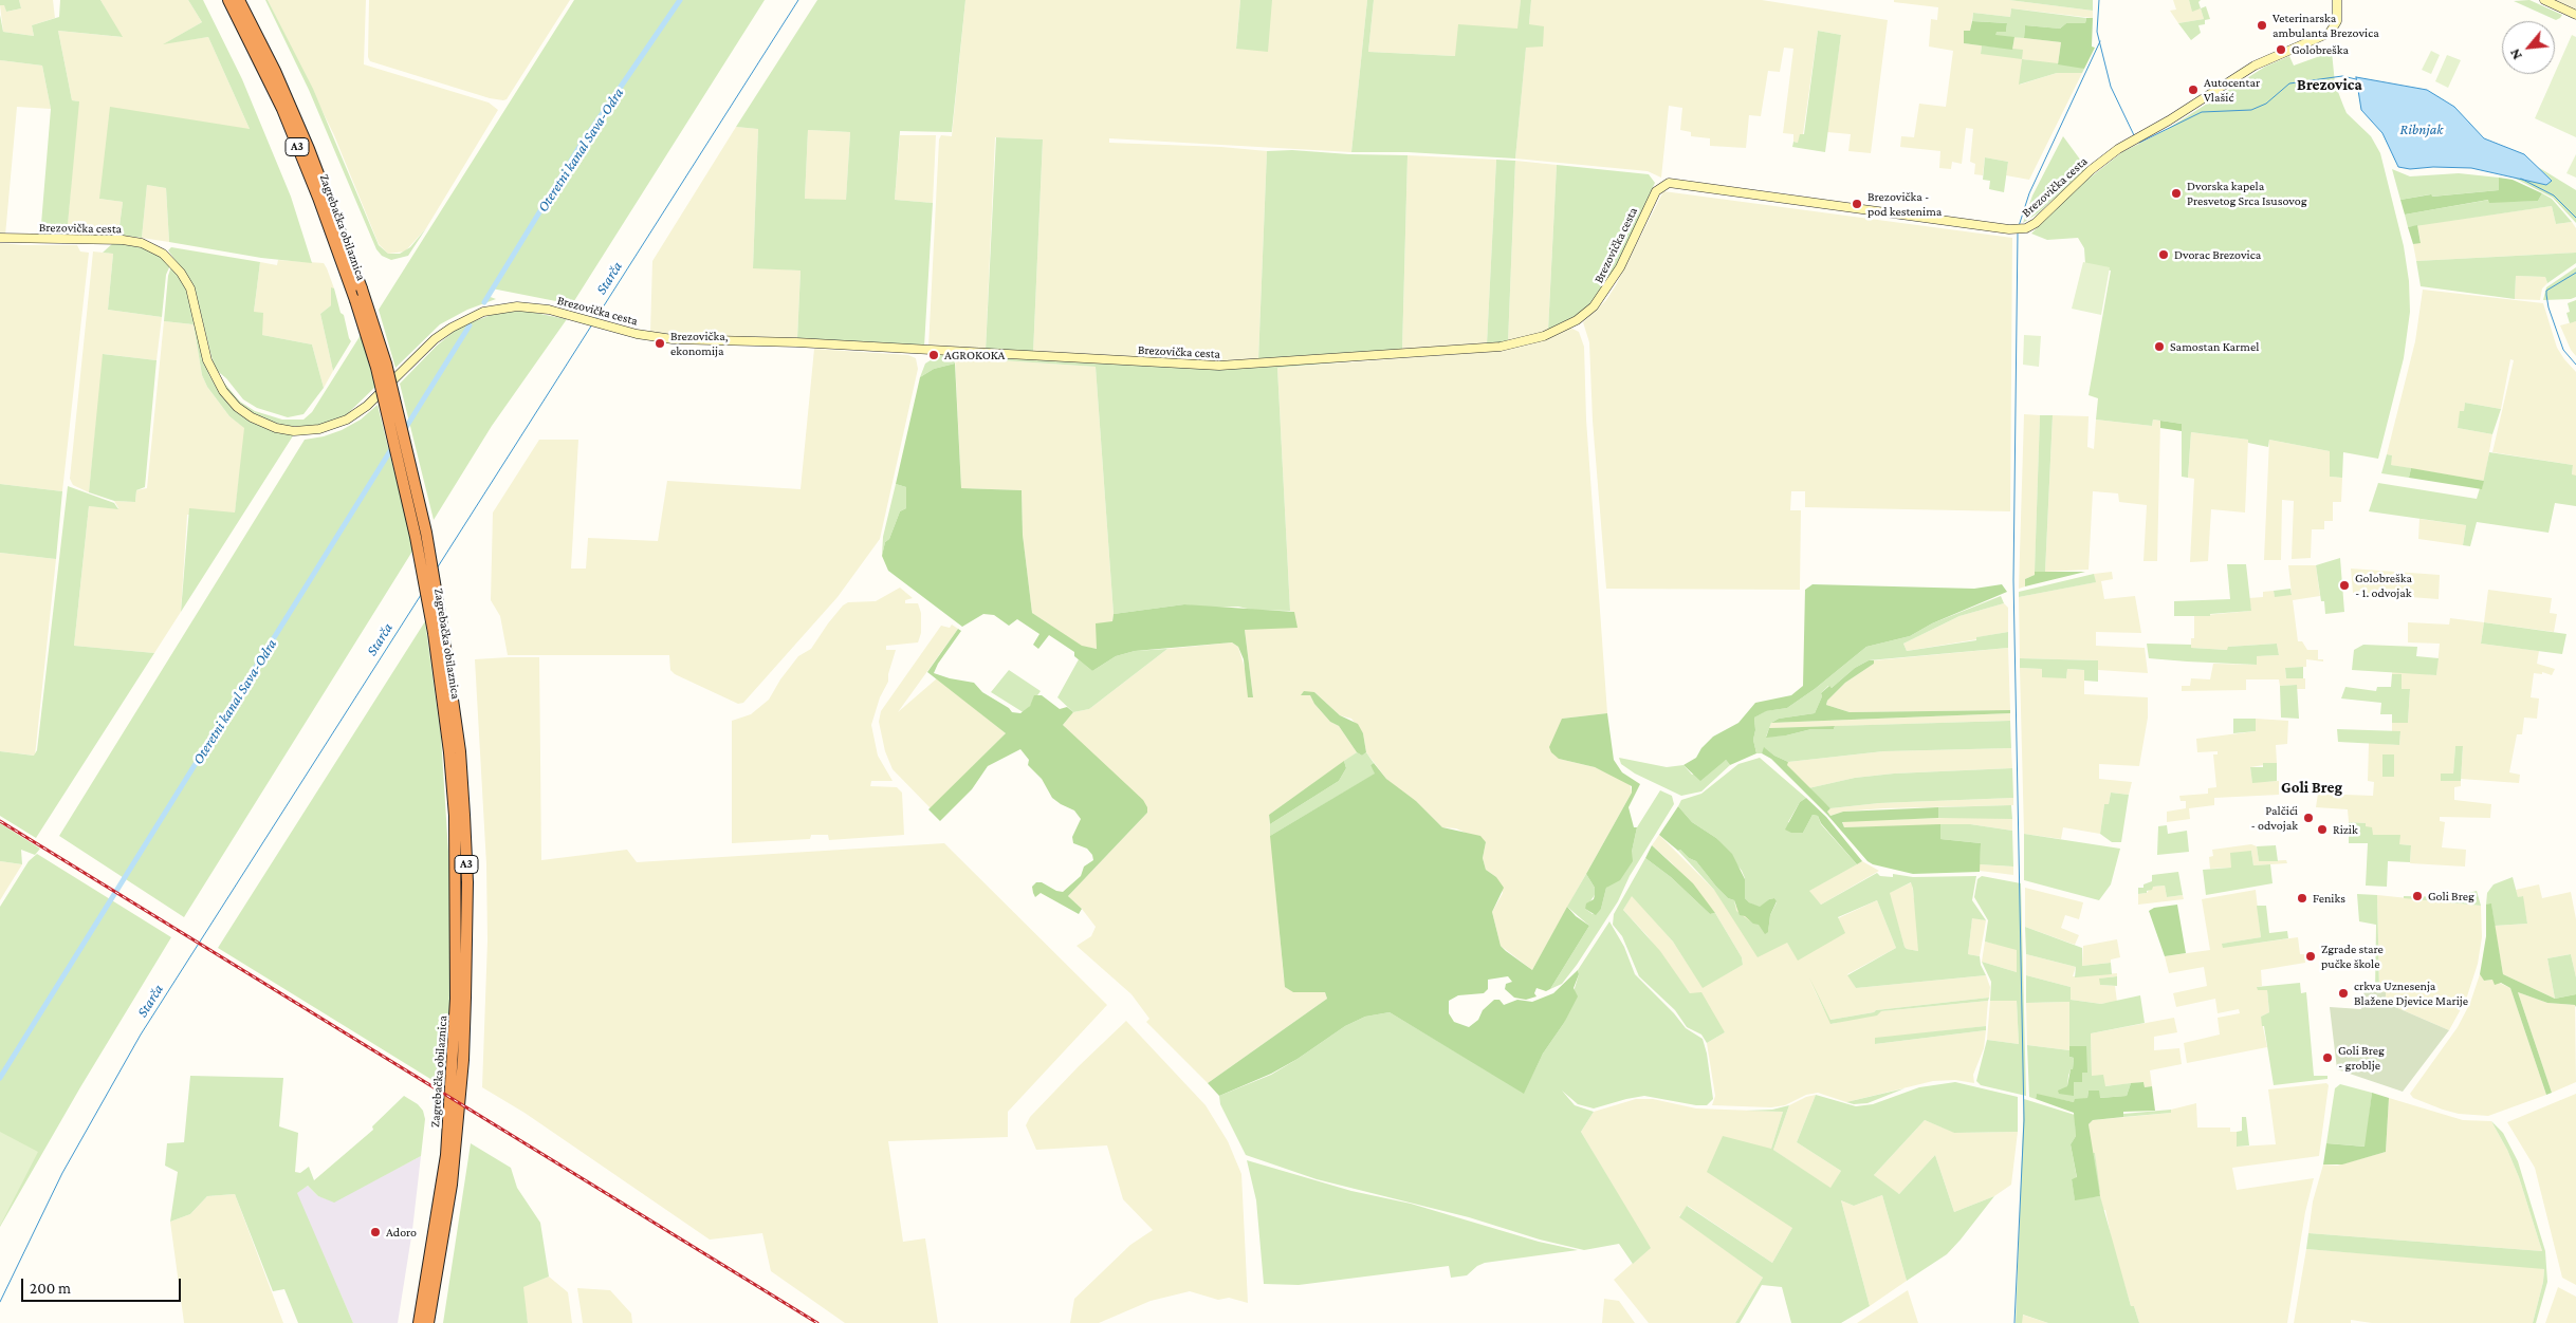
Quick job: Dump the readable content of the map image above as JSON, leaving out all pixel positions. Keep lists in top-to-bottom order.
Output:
{
  "streets": {
    "highway": ["A3", "Zagrebačka obilaznica"],
    "main road": ["Brezovička cesta"]
  },
  "districts": ["Brezovica", "Goli Breg"],
  "water": ["Ribnjak", "Oteretni kanal Sava-Odra", "Starča"],
  "places": [
    "Veterinarska ambulanta Brezovica",
    "Golobreška",
    "Autocentar Vlašić",
    "Dvorska kapela Presvetog Srca Isusovog",
    "Brezovička - pod kestenima",
    "Dvorac Brezovica",
    "Brezovička, ekonomija",
    "Samostan Karmel",
    "AGROKOKA",
    "Golobreška - 1. odvojak",
    "Palčići - odvojak",
    "Rizik",
    "Goli Breg",
    "Feniks",
    "Zgrade stare pučke škole",
    "crkva Uznesenja Blažene Djevice Marije",
    "Goli Breg - groblje",
    "Adoro"
  ],
  "scale_bar": "200 m",
  "north": "bottom left"
}
